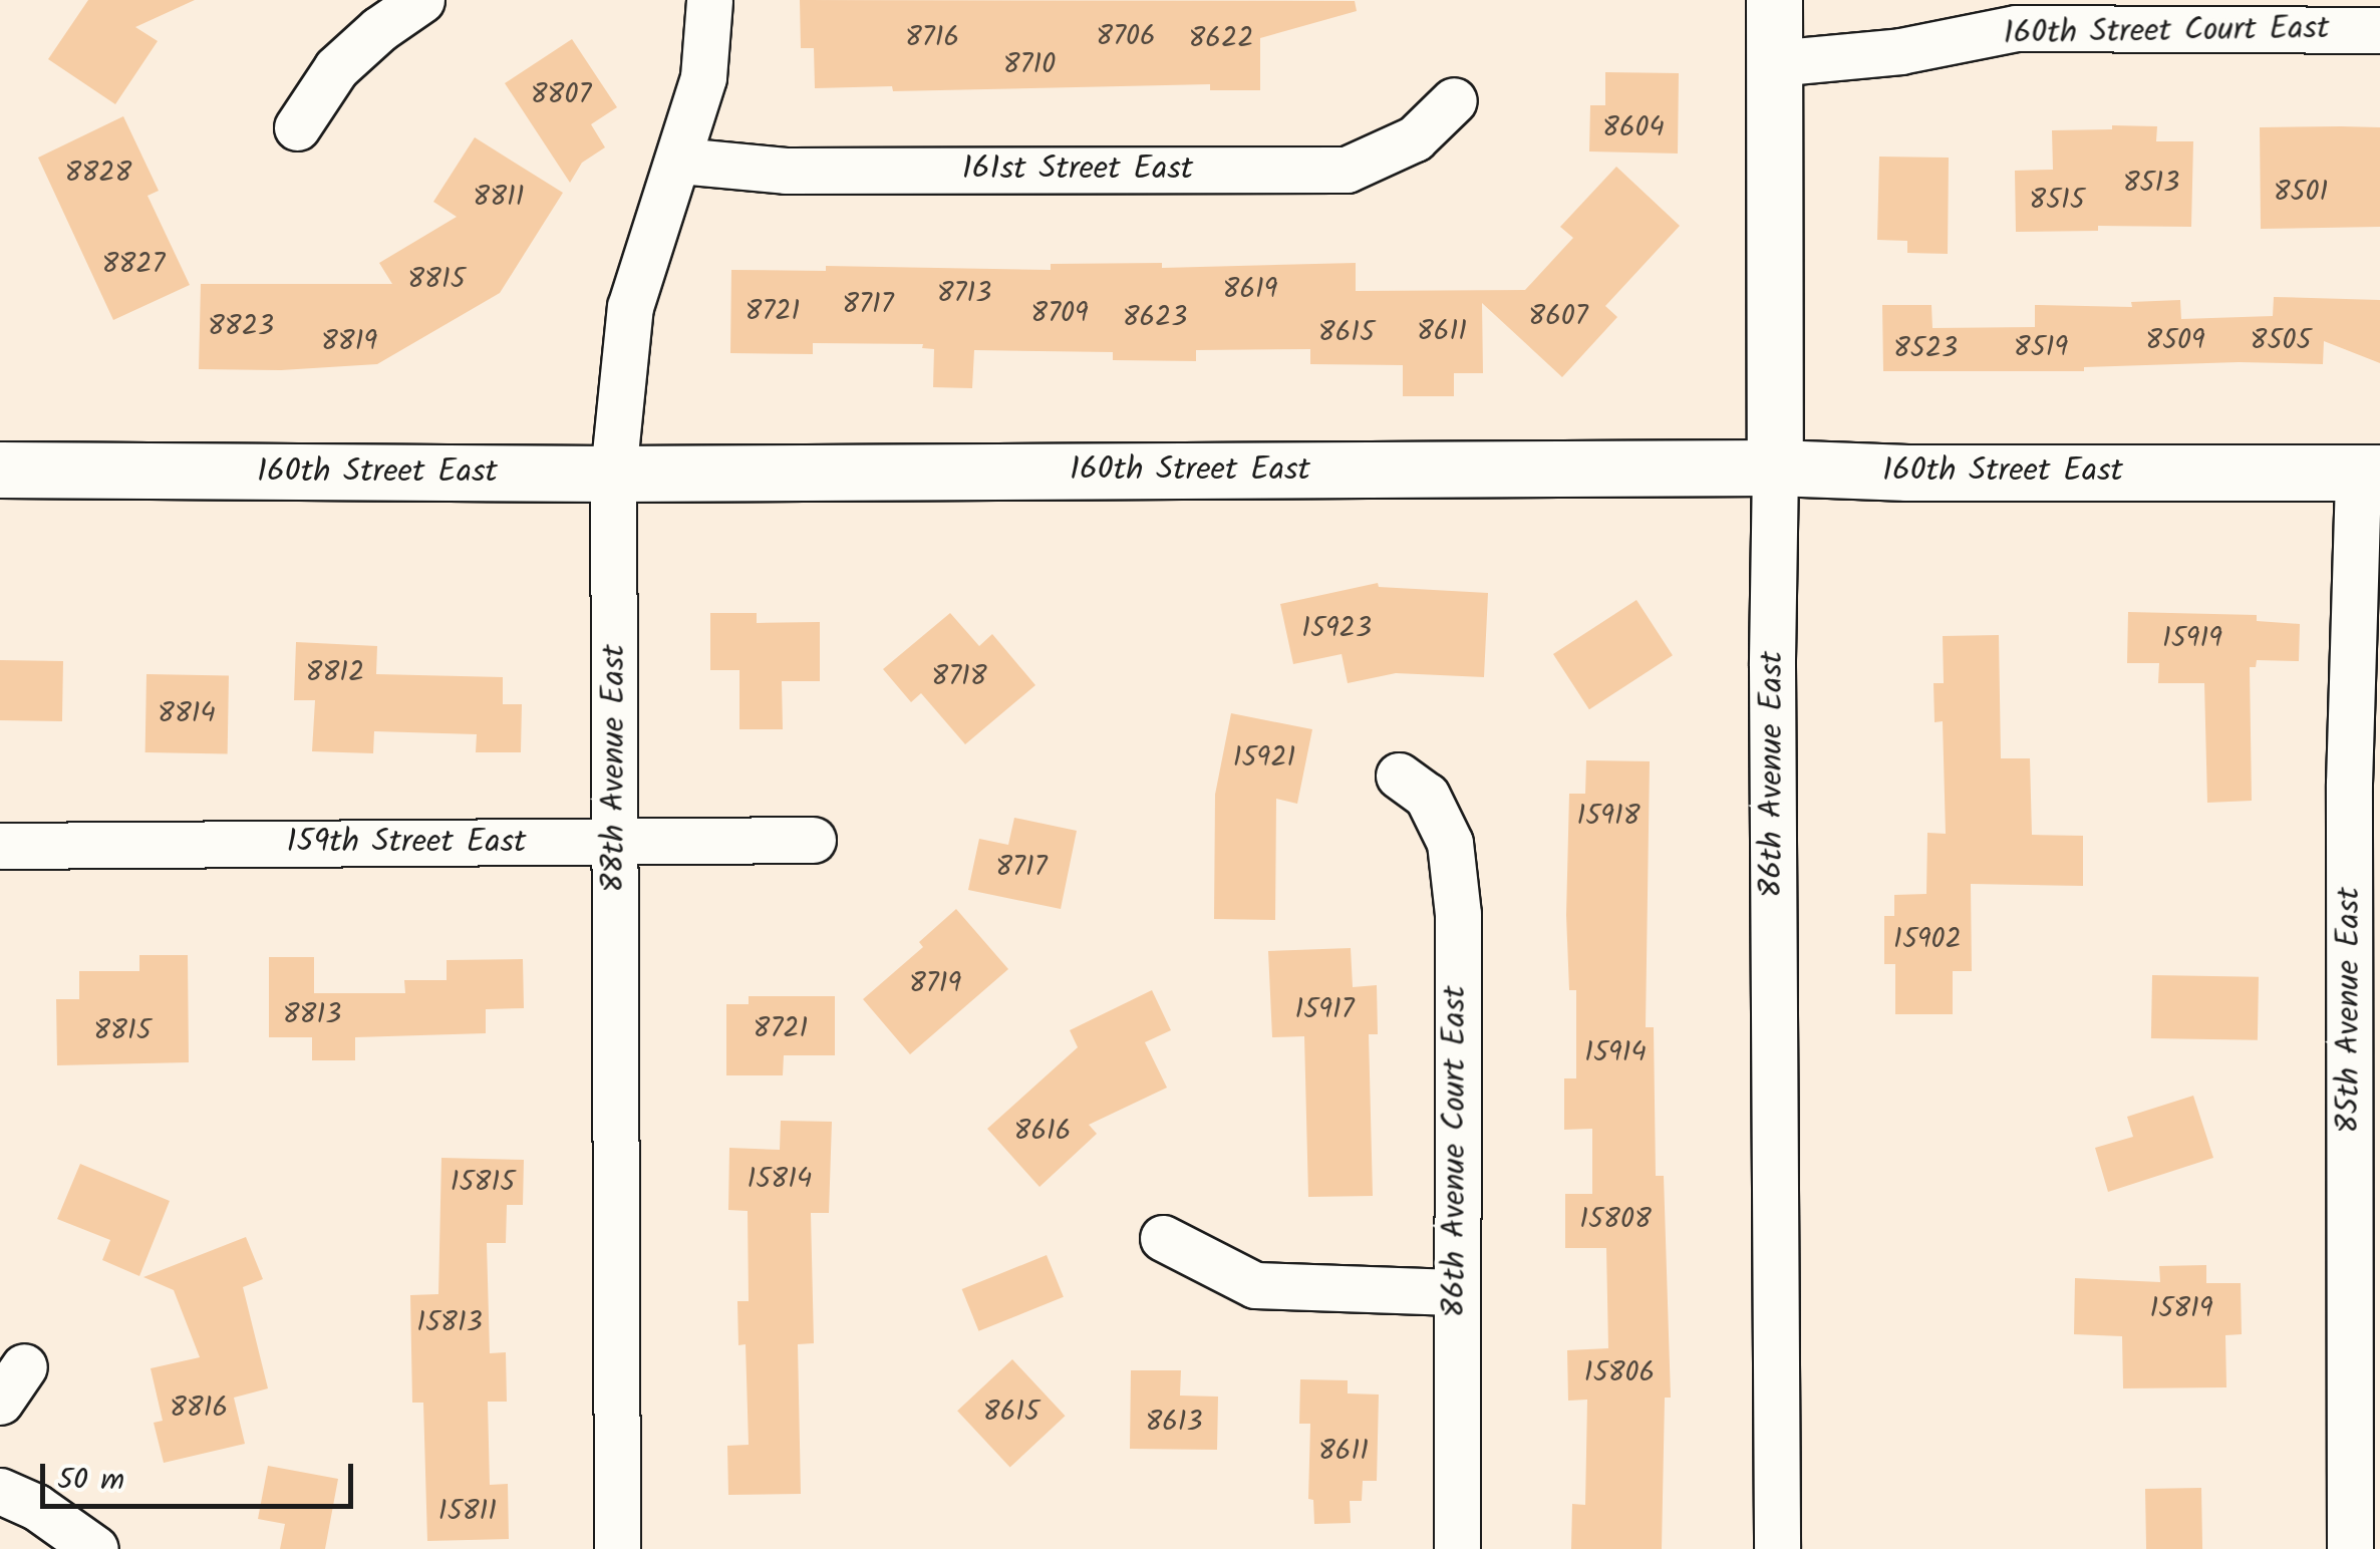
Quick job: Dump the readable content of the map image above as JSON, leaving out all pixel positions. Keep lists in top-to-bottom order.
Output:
{
  "streets": {
    "main road": ["160th Street East", "86th Avenue East"],
    "street": [
      "160th Street Court East",
      "161st Street East",
      "88th Avenue East",
      "159th Street East",
      "85th Avenue East",
      "86th Avenue Court East"
    ]
  },
  "crossings": [
    ["160th Street Court East", "86th Avenue East"],
    ["161st Street East", "88th Avenue East"],
    ["160th Street East", "88th Avenue East"],
    ["160th Street East", "86th Avenue East"],
    ["160th Street East", "85th Avenue East"],
    ["88th Avenue East", "159th Street East"]
  ],
  "house_numbers": [
    "8706",
    "8716",
    "8622",
    "8710",
    "8807",
    "8604",
    "8828",
    "8513",
    "8501",
    "8811",
    "8515",
    "8827",
    "8815",
    "8619",
    "8713",
    "8717",
    "8721",
    "8709",
    "8607",
    "8623",
    "8823",
    "8611",
    "8615",
    "8509",
    "8505",
    "8819",
    "8519",
    "8523",
    "15923",
    "15919",
    "8812",
    "8718",
    "8814",
    "15921",
    "15918",
    "8717",
    "15902",
    "8719",
    "15917",
    "8813",
    "8721",
    "8815",
    "15914",
    "8616",
    "15814",
    "15815",
    "15808",
    "15819",
    "15813",
    "15806",
    "8816",
    "8615",
    "8613",
    "8611",
    "15811"
  ],
  "scale_bar": "50 m"
}
